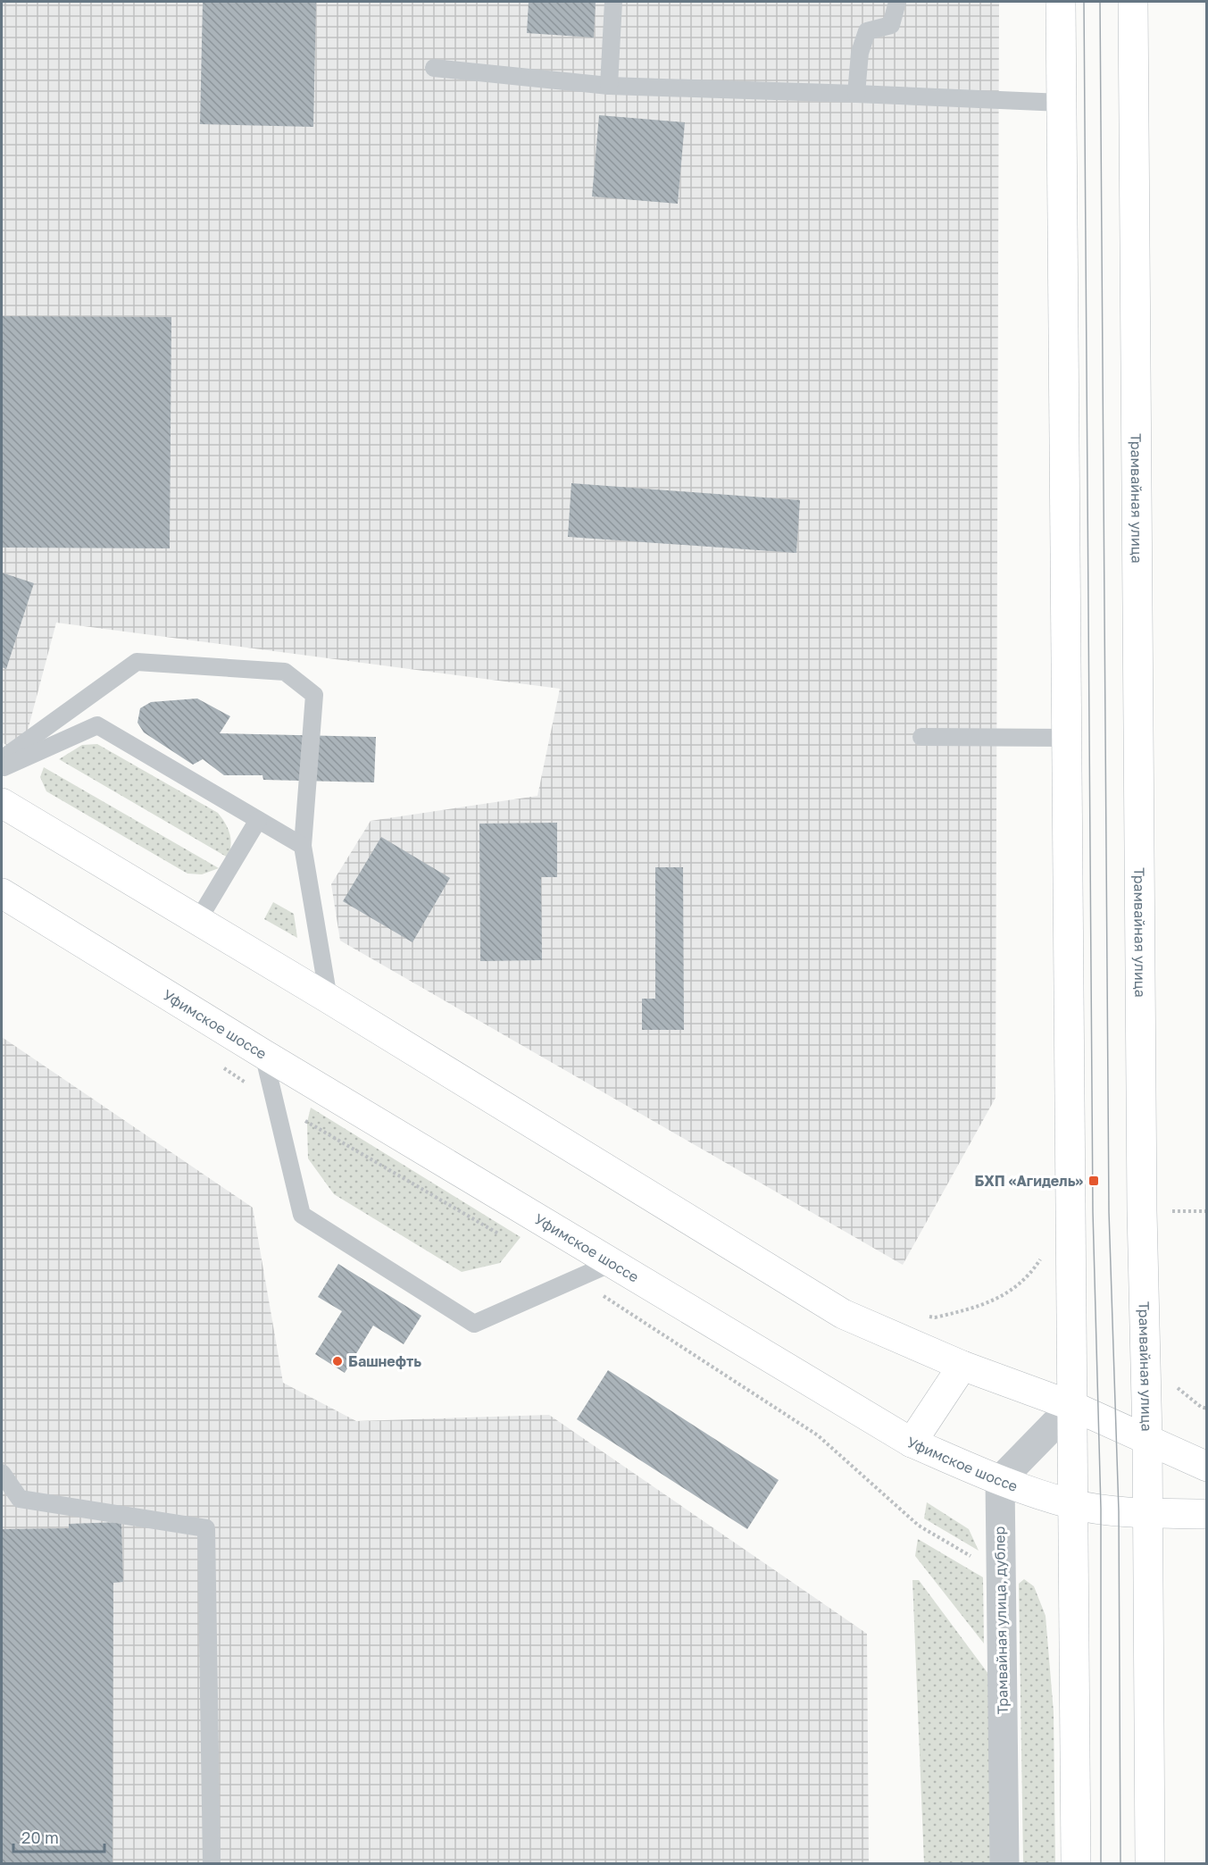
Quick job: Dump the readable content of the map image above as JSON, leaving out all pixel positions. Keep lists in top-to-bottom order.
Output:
{
  "streets": {
    "main road": ["Трамвайная улица", "Уфимское шоссе"],
    "street": ["Трамвайная улица, дублер"]
  },
  "crossings": [
    ["Трамвайная улица", "Уфимское шоссе"],
    ["Уфимское шоссе", "Трамвайная улица, дублер"]
  ],
  "places": {
    "transit": ["БХП «Агидель»"],
    "other": ["Башнефть"]
  },
  "scale_bar": "20 m"
}
